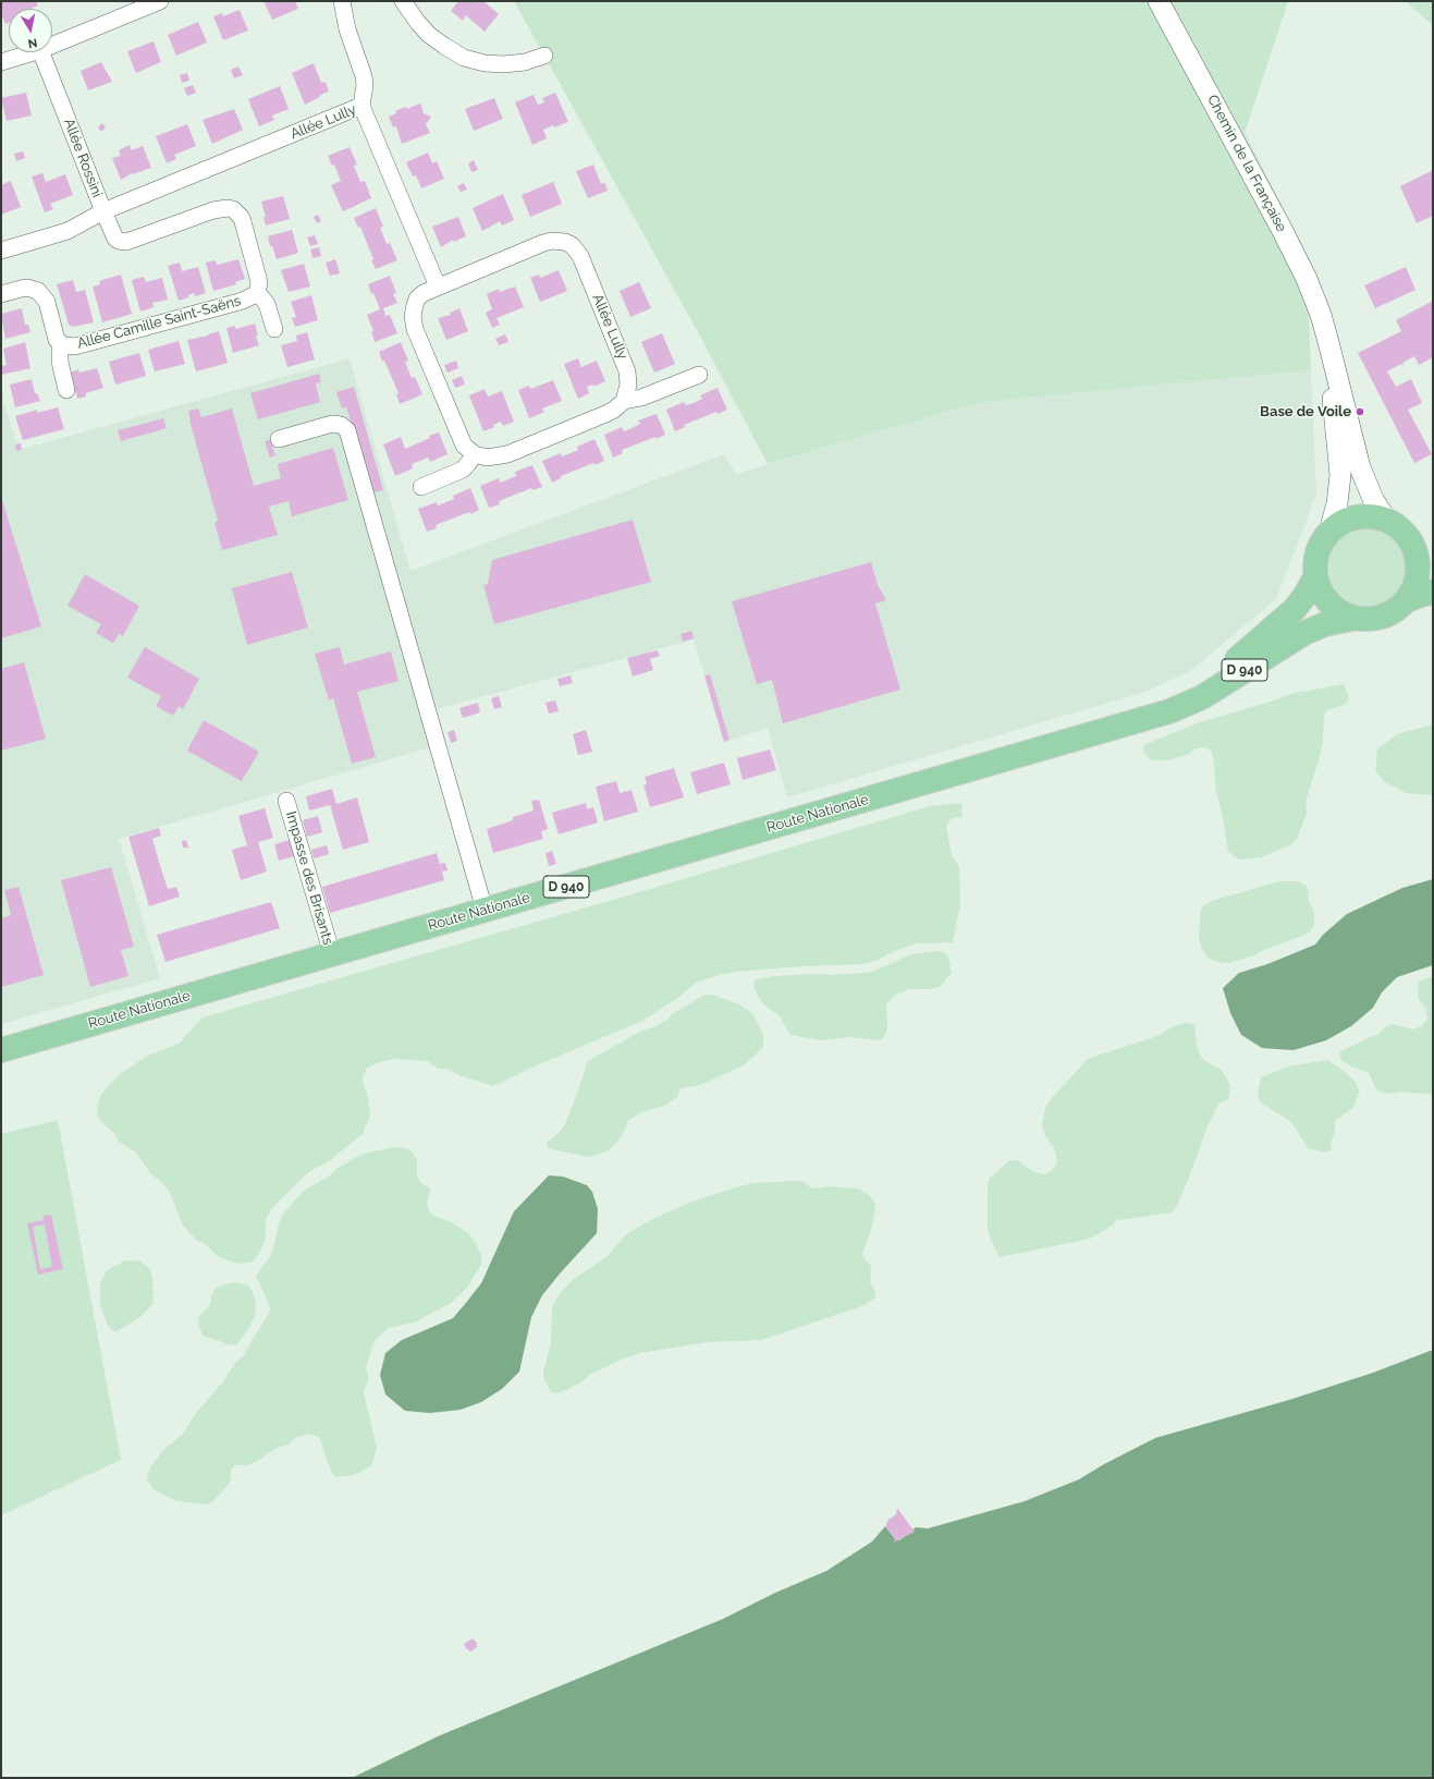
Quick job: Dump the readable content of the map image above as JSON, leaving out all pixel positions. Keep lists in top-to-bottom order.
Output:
{
  "streets": {
    "main road": ["D 940", "Route Nationale"],
    "street": [
      "Allée Lully",
      "Allée Rossini",
      "Chemin de la Française",
      "Allée Camille Saint-Saëns",
      "Impasse des Brisants"
    ]
  },
  "crossings": [
    ["Allée Lully", "Allée Rossini"],
    ["Allée Lully", "Allée Camille Saint-Saëns"],
    ["Allée Rossini", "Allée Camille Saint-Saëns"],
    ["Chemin de la Française", "D 940"],
    ["D 940", "Route Nationale"],
    ["Route Nationale", "Impasse des Brisants"]
  ],
  "places": ["Base de Voile"],
  "north": "bottom"
}
